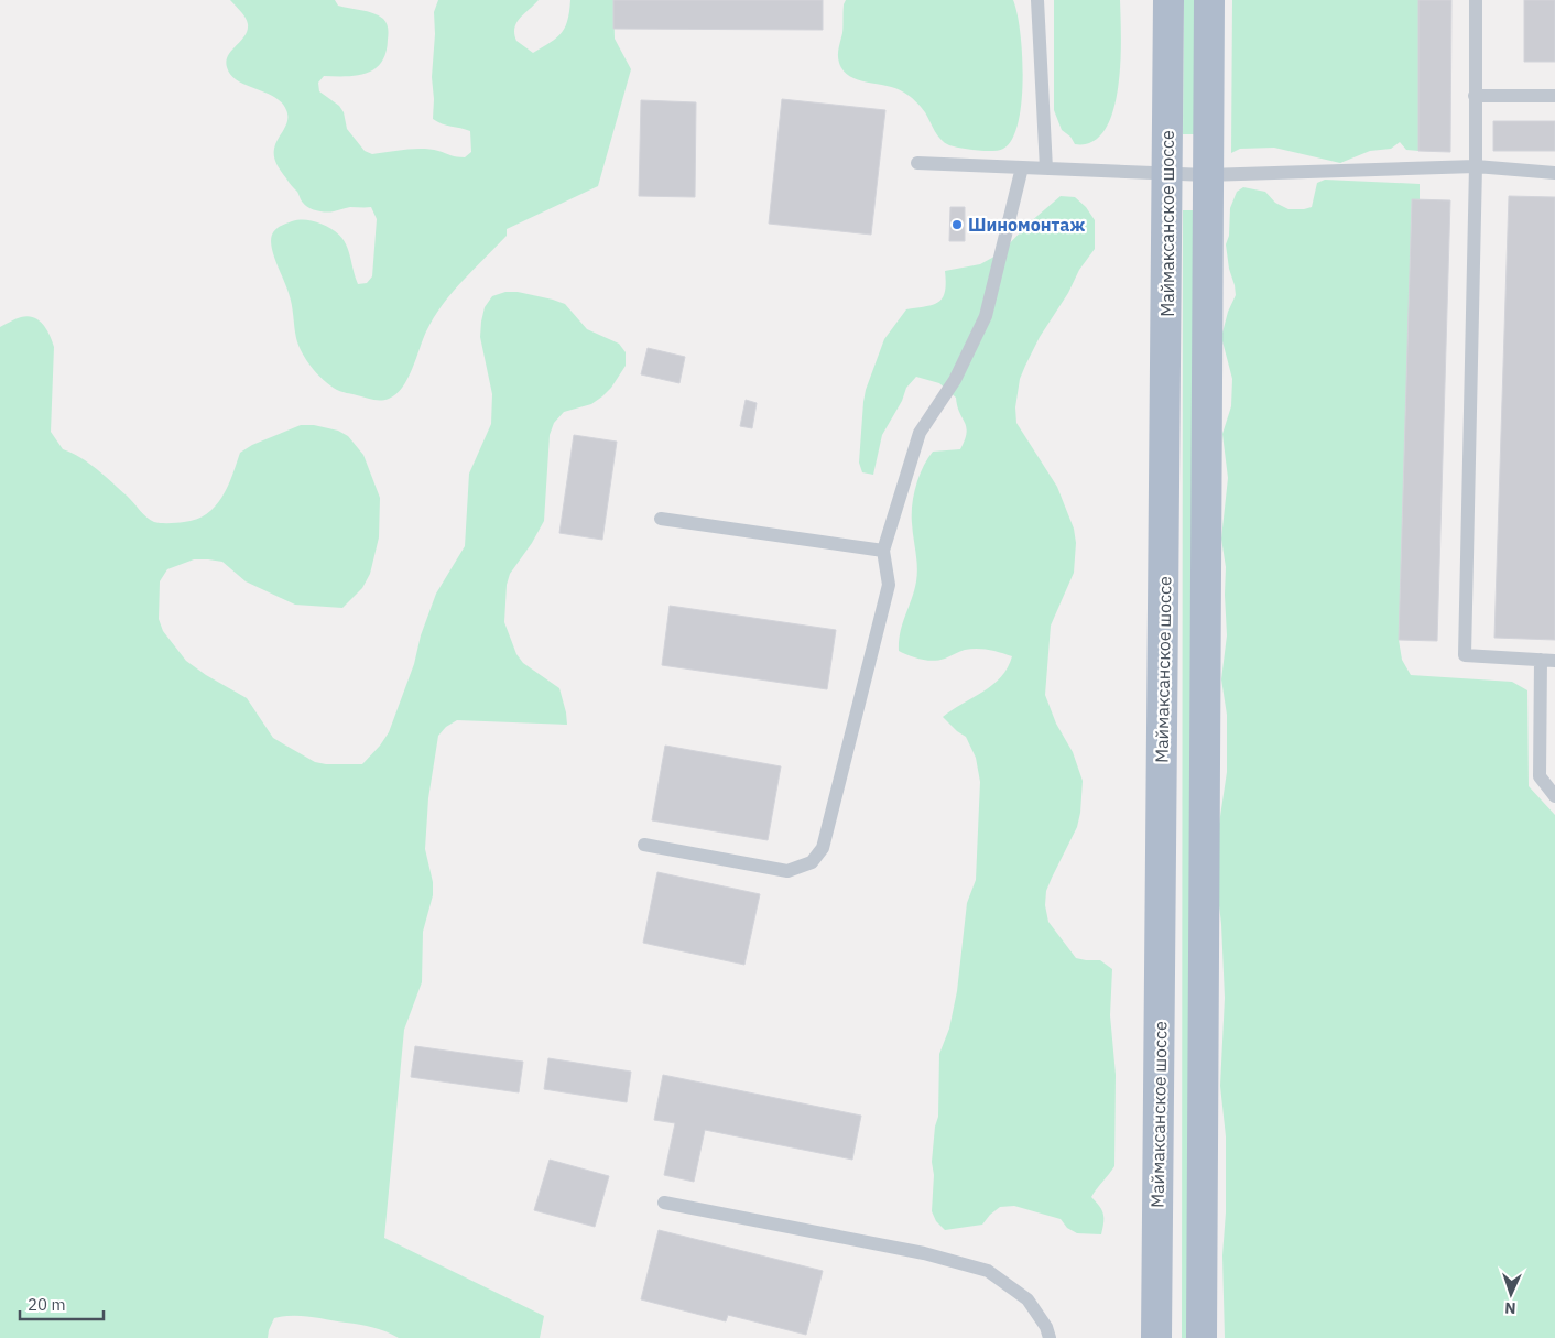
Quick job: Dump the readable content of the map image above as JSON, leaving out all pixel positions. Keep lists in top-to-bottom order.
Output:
{
  "streets": {
    "main road": ["Маймаксанское шоссе"]
  },
  "places": ["Шиномонтаж"],
  "scale_bar": "20 m",
  "north": "bottom"
}
